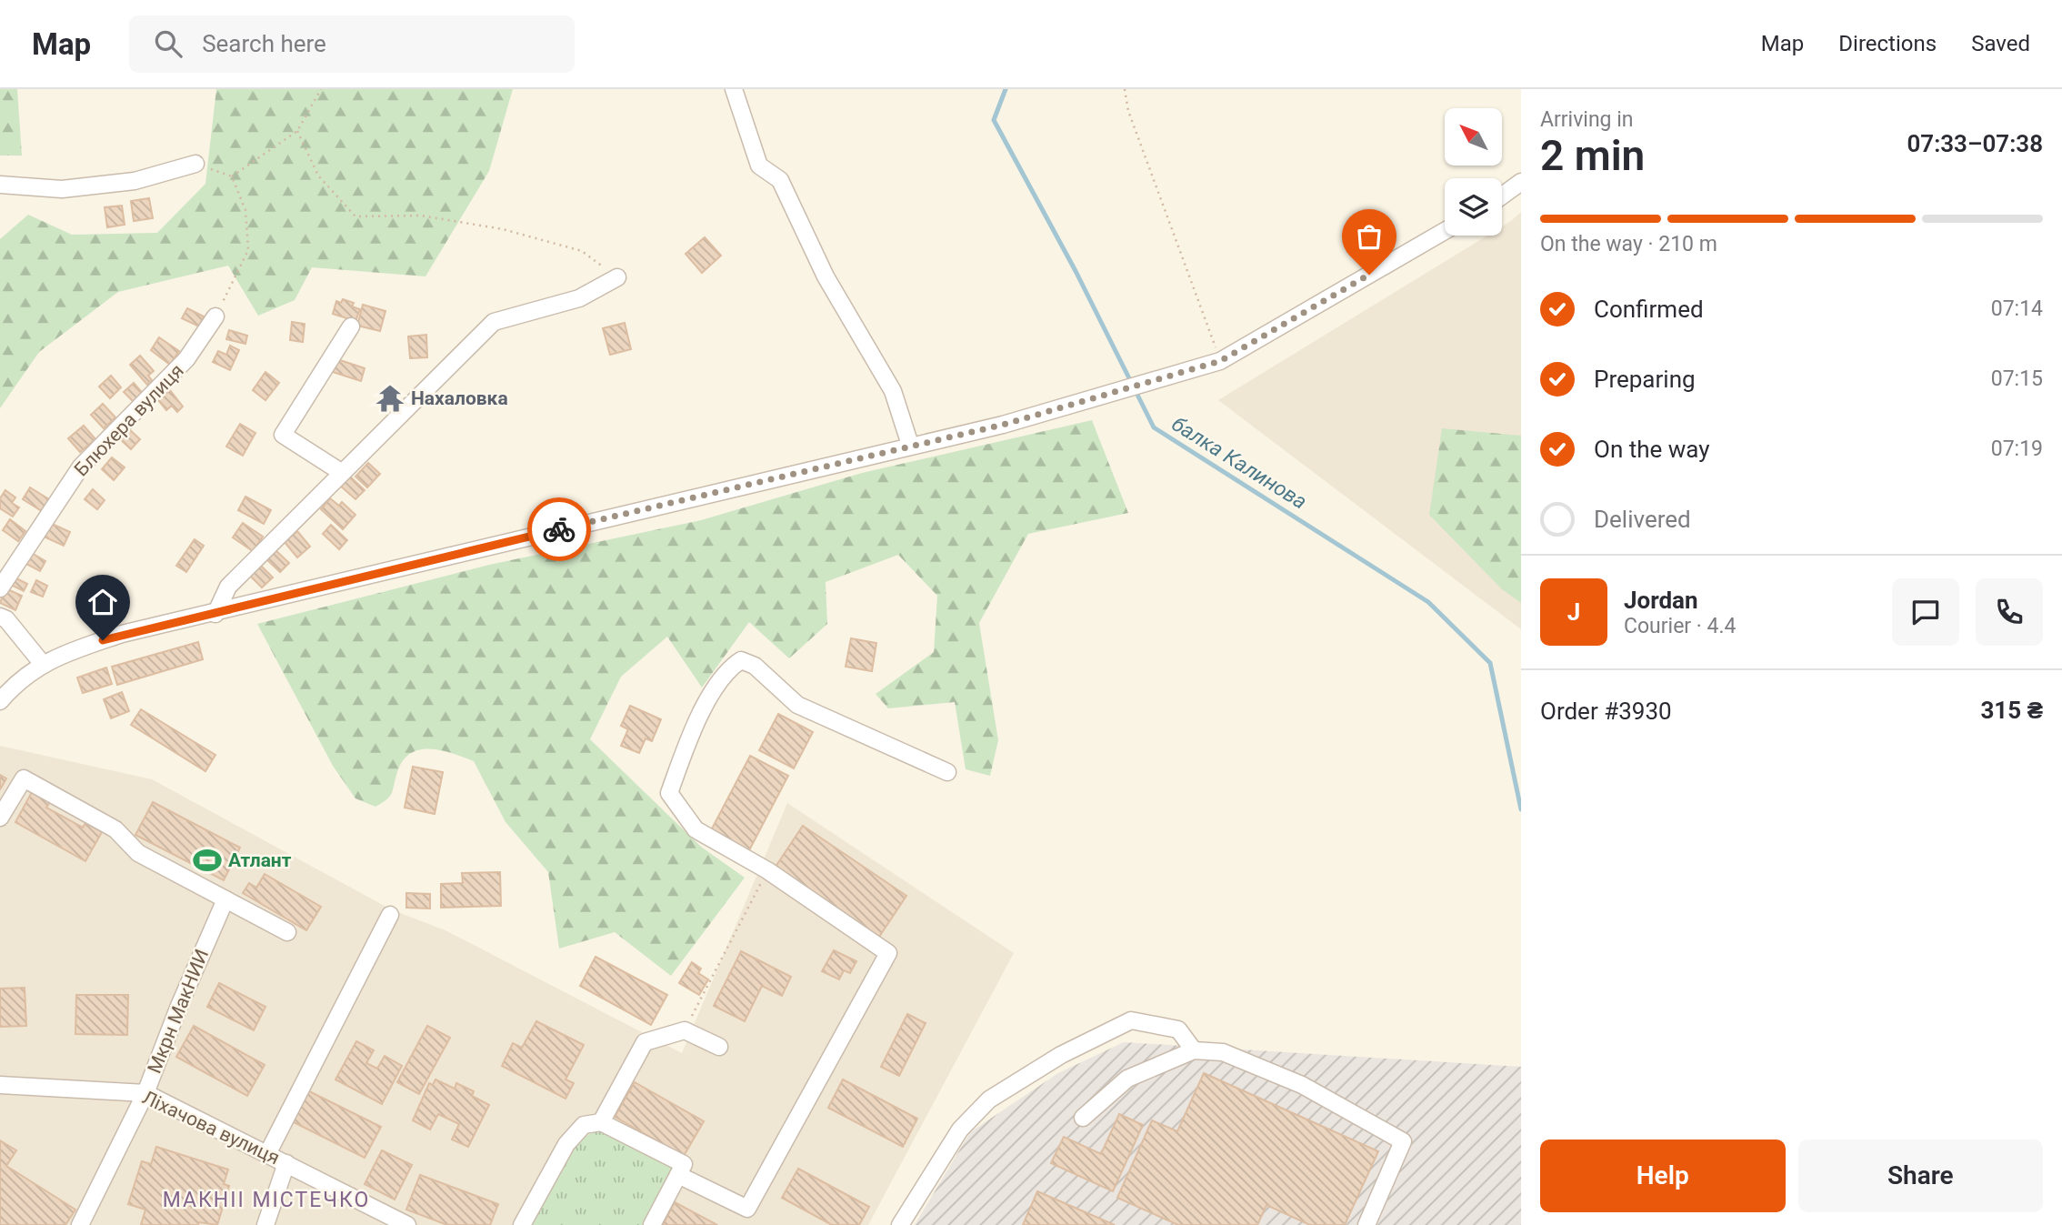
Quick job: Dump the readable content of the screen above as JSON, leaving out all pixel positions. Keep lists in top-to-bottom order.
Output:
{
  "streets": {
    "street": ["Блюхера вулиця", "Мкрн МакНИИ", "Ліхачова вулиця"]
  },
  "crossings": [
    ["Мкрн МакНИИ", "Ліхачова вулиця"]
  ],
  "districts": ["МАКНІІ МІСТЕЧКО"],
  "water": ["балка Калинова"],
  "places": {
    "temple": ["Нахаловка"],
    "sports": ["Атлант"]
  },
  "north": "top left",
  "page": {
    "header": "Map",
    "search": "Search here",
    "nav": ["Map", "Directions", "Saved"],
    "heading": ["2 min", "Arriving in", "07:33–07:38"],
    "panel": [
      "Jordan",
      "Courier · 4.4",
      "Order #3930",
      "315 ₴"
    ],
    "bar": "On the way · 210 m",
    "list": [
      ["Confirmed", "07:14"],
      ["Preparing", "07:15"],
      ["On the way", "07:19"],
      "Delivered"
    ],
    "round": "J",
    "buttons": ["Help", "Share"]
  }
}
